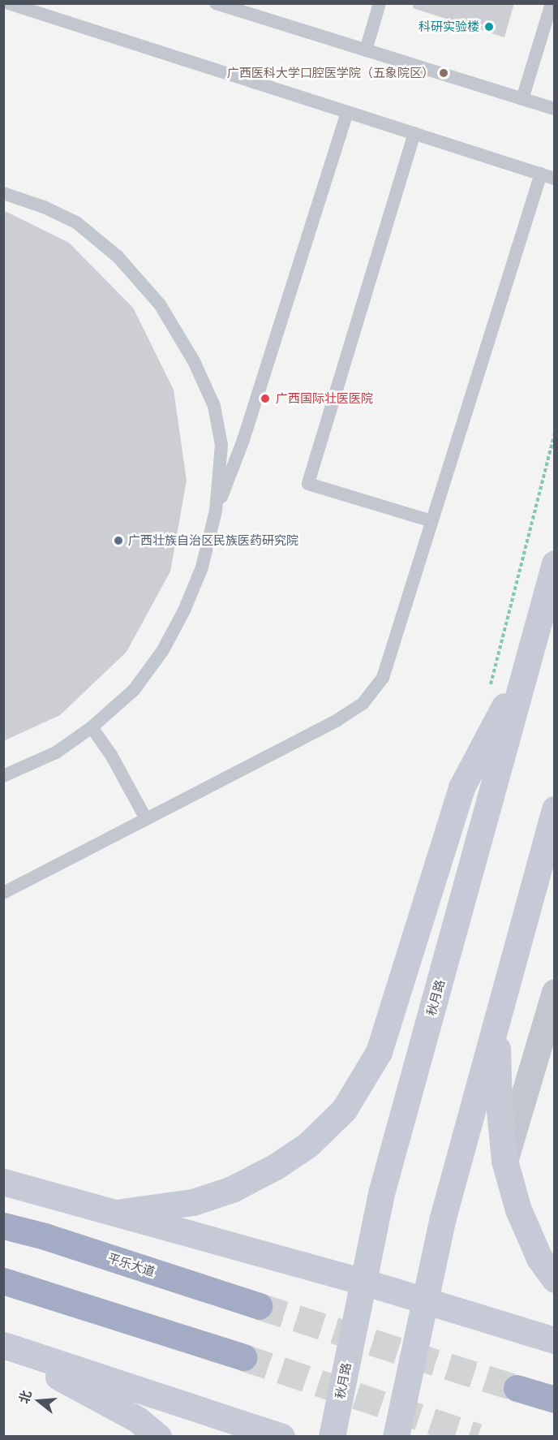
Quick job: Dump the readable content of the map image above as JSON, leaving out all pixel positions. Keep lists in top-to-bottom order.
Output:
{
  "streets": {
    "highway": ["平乐大道"],
    "main road": ["秋月路"]
  },
  "places": [
    "科研实验楼",
    "广西医科大学口腔医学院（五象院区）",
    "广西国际壮医医院",
    "广西壮族自治区民族医药研究院"
  ],
  "north": "left"
}
